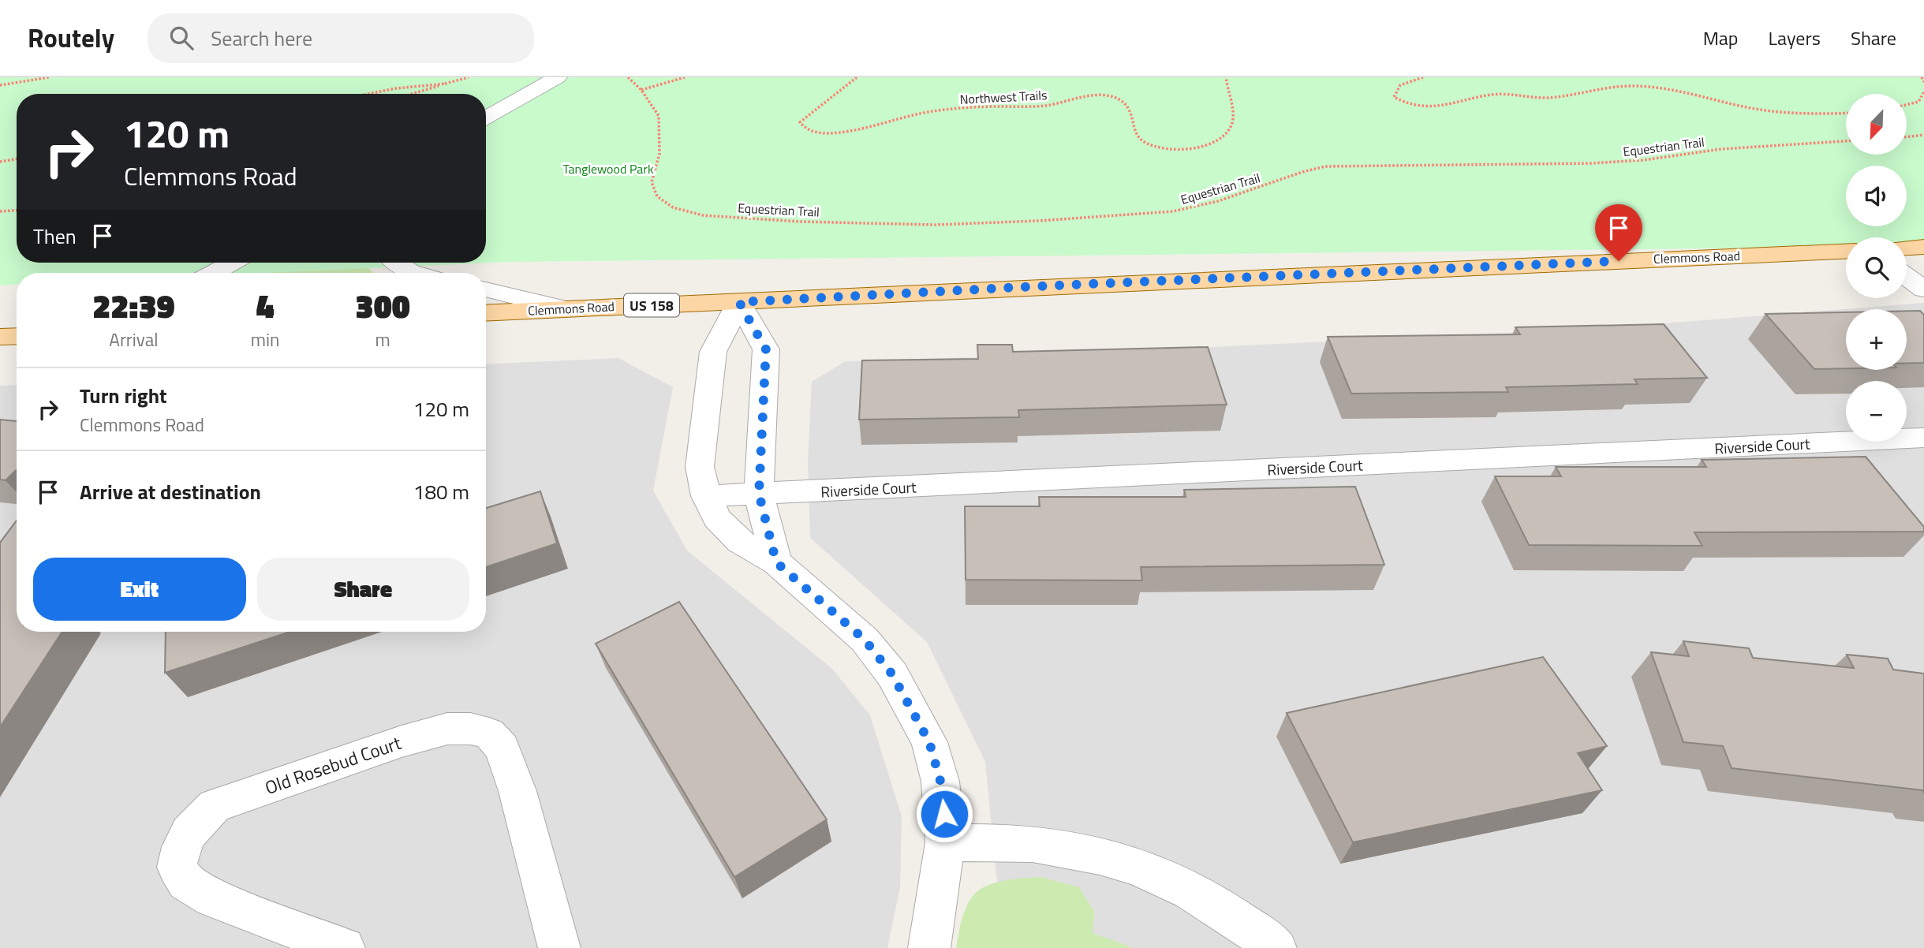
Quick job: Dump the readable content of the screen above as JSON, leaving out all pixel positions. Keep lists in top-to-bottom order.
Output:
{
  "streets": {
    "main road": ["Clemmons Road", "US 158"],
    "street": ["Riverside Court", "Old Rosebud Court"],
    "path": ["Northwest Trails", "Equestrian Trail"]
  },
  "parks": ["Tanglewood Park"],
  "north": "bottom left",
  "page": {
    "header": "Routely",
    "search": "Search here",
    "nav": ["Map", "Layers", "Share"],
    "map_buttons": ["+", "−"],
    "turn": ["120 m", "Clemmons Road"],
    "then": "Then",
    "eta": [
      "22:39",
      "Arrival",
      "4",
      "min",
      "300",
      "m"
    ],
    "list": [
      {
        "name": "Turn right",
        "note": "Clemmons Road",
        "value": "120 m"
      },
      {
        "name": "Arrive at destination",
        "value": "180 m"
      }
    ],
    "buttons": ["Exit", "Share"]
  }
}
